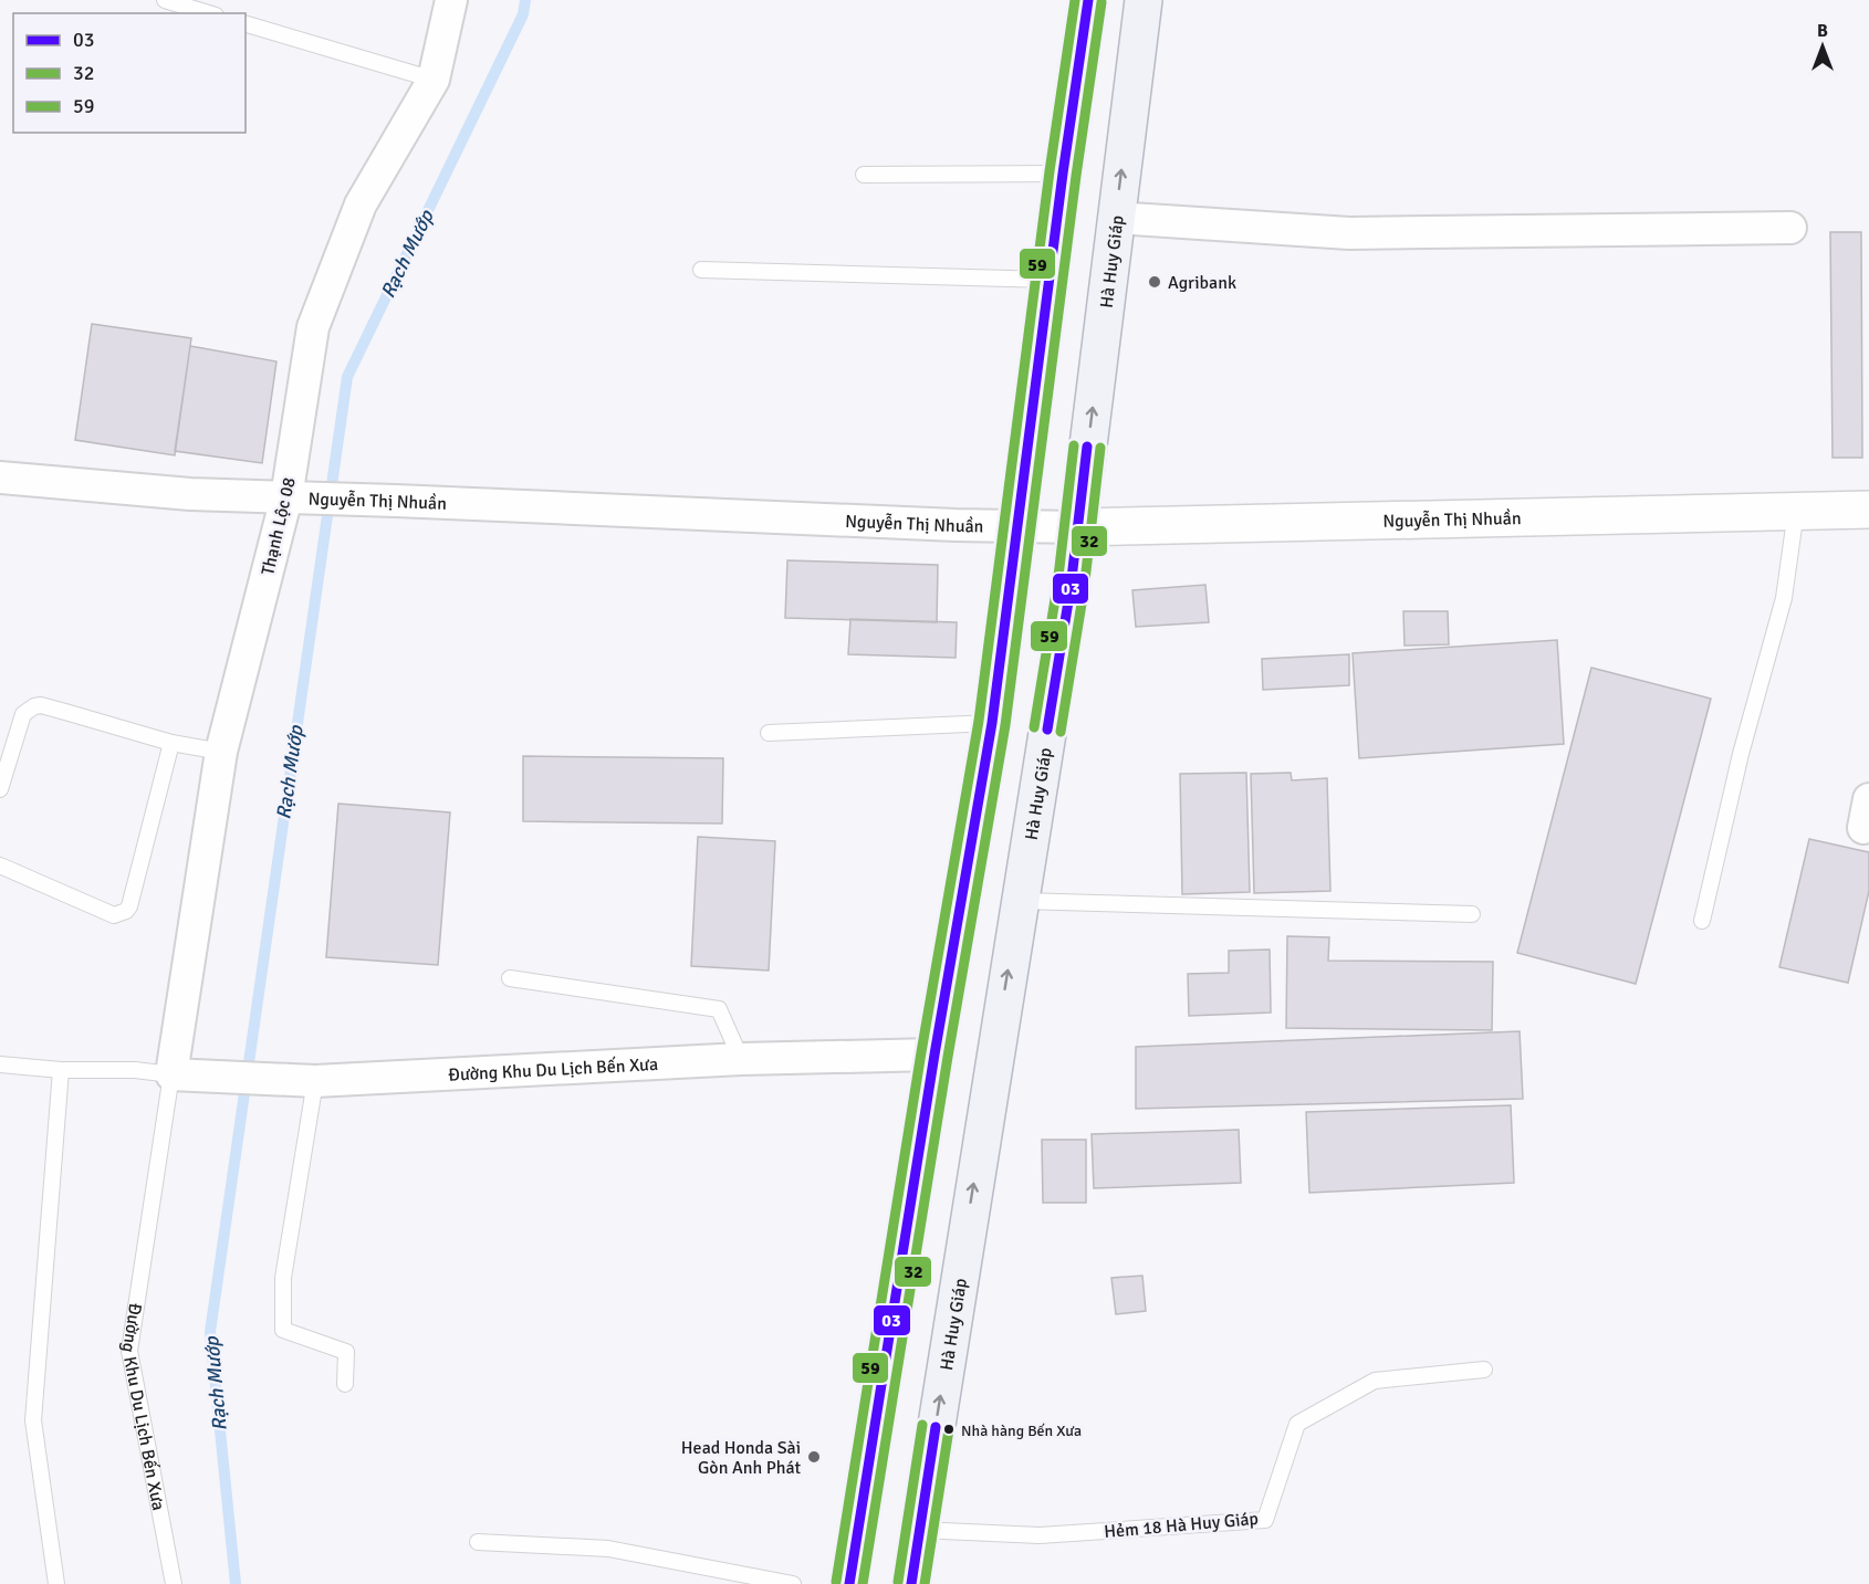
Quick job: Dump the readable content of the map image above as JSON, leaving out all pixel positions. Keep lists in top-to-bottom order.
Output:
{
  "streets": {
    "main road": ["Hà Huy Giáp"],
    "street": ["Nguyễn Thị Nhuần", "Thạnh Lộc 08", "Đường Khu Du Lịch Bến Xưa"],
    "lane": ["Hẻm 18 Hà Huy Giáp"]
  },
  "crossings": [
    ["Hà Huy Giáp", "Nguyễn Thị Nhuần"],
    ["Hà Huy Giáp", "Hẻm 18 Hà Huy Giáp"],
    ["Nguyễn Thị Nhuần", "Thạnh Lộc 08"],
    ["Thạnh Lộc 08", "Đường Khu Du Lịch Bến Xưa"]
  ],
  "water": ["Rạch Mướp"],
  "places": ["Agribank", "Nhà hàng Bến Xưa", "Head Honda Sài Gòn Anh Phát"],
  "lines": ["transit line 03", "transit line 59", "transit line 32"],
  "legend": ["03", "32", "59"],
  "north": "top"
}
